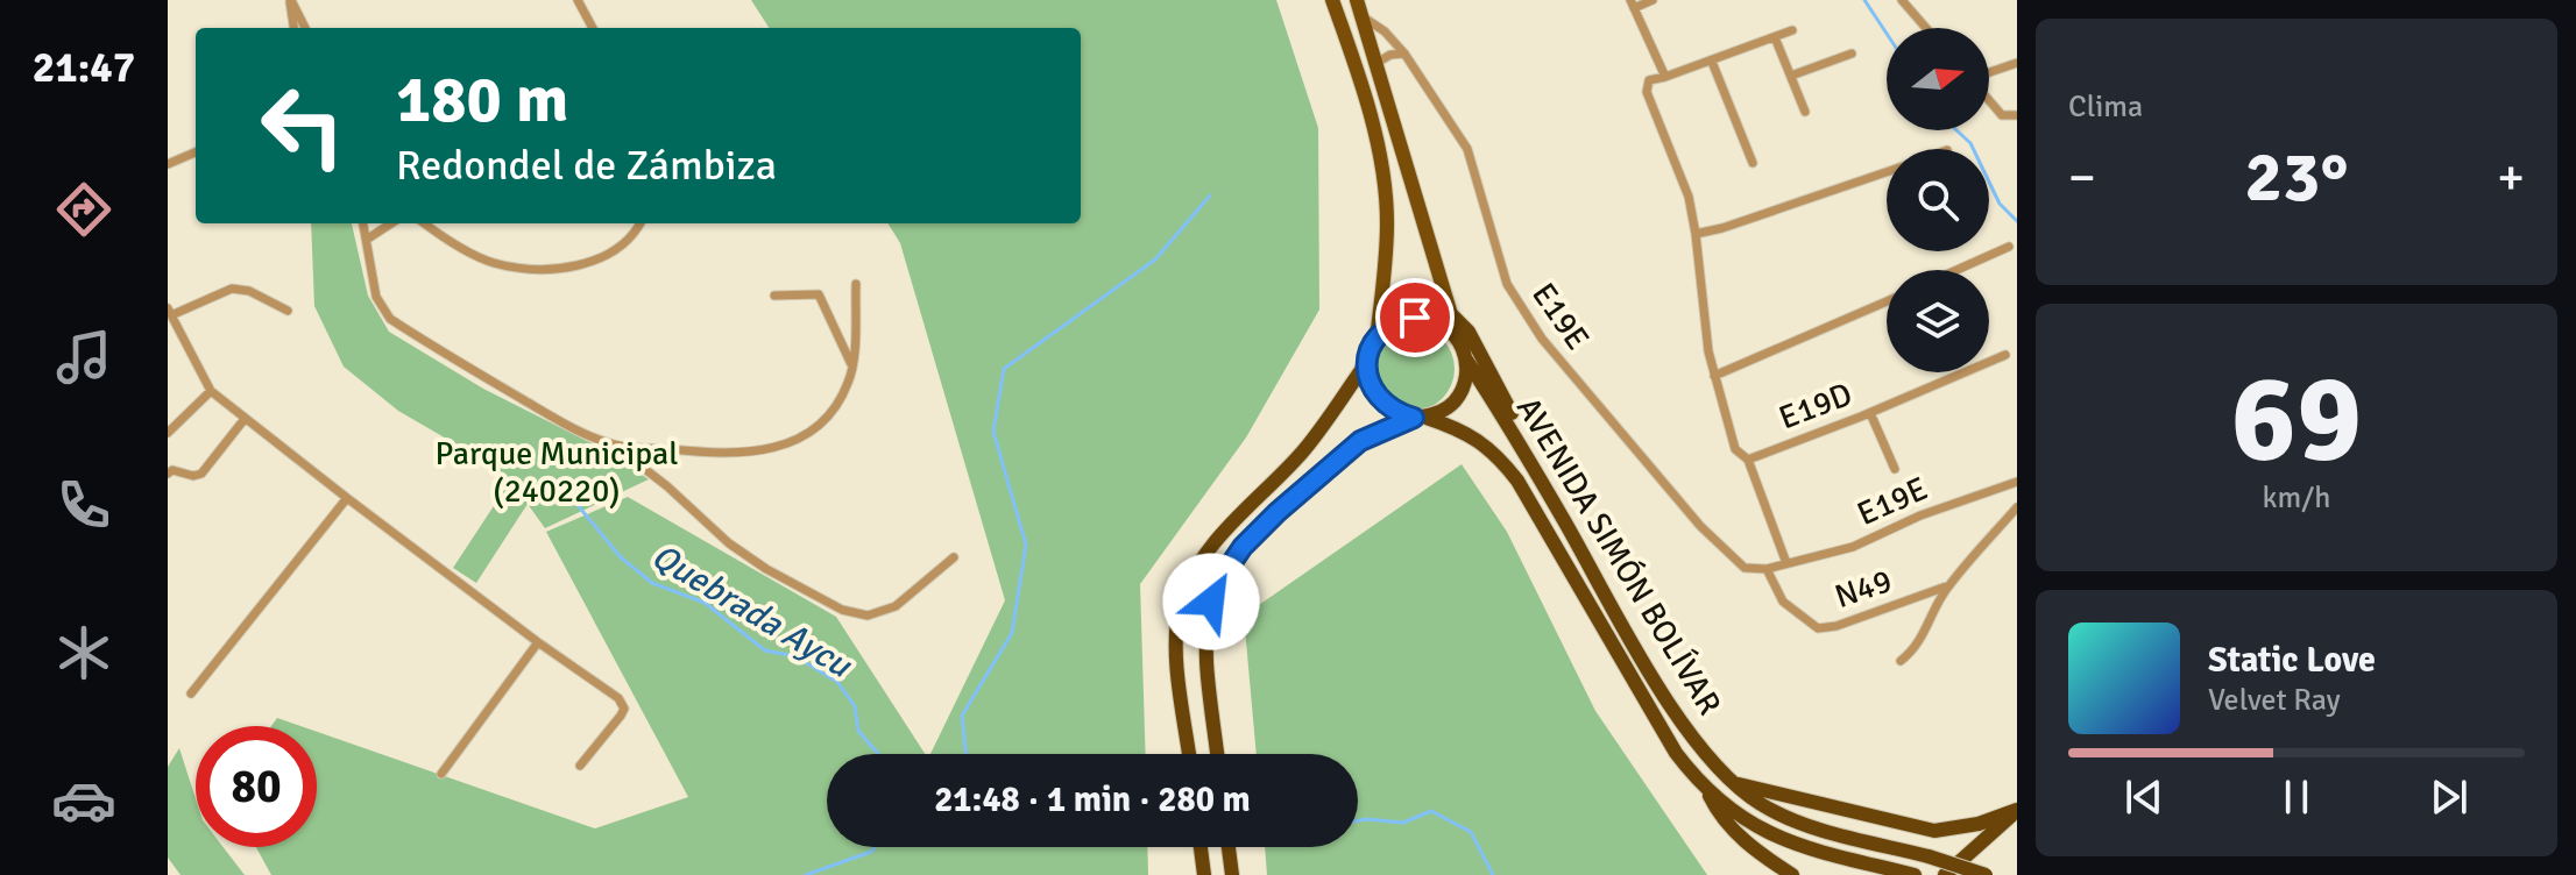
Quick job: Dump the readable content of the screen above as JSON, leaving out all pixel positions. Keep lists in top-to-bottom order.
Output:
{
  "streets": {
    "highway": ["AVENIDA SIMÓN BOLÍVAR"],
    "street": ["E19E", "E19D", "N49"]
  },
  "crossings": [
    ["E19E", "N49"]
  ],
  "water": ["Quebrada Aycu"],
  "parks": ["Parque Municipal (240220)"],
  "north": "right",
  "page": {
    "tabs": "21:47",
    "tile": [
      "Clima",
      ["69", "km/h"]
    ],
    "turn": ["180 m", "Redondel de Zámbiza"],
    "heat": ["−", "23°", "+"],
    "song": ["Static Love", "Velvet Ray"],
    "limit": "80",
    "trip": "21:48 · 1 min · 280 m"
  }
}
